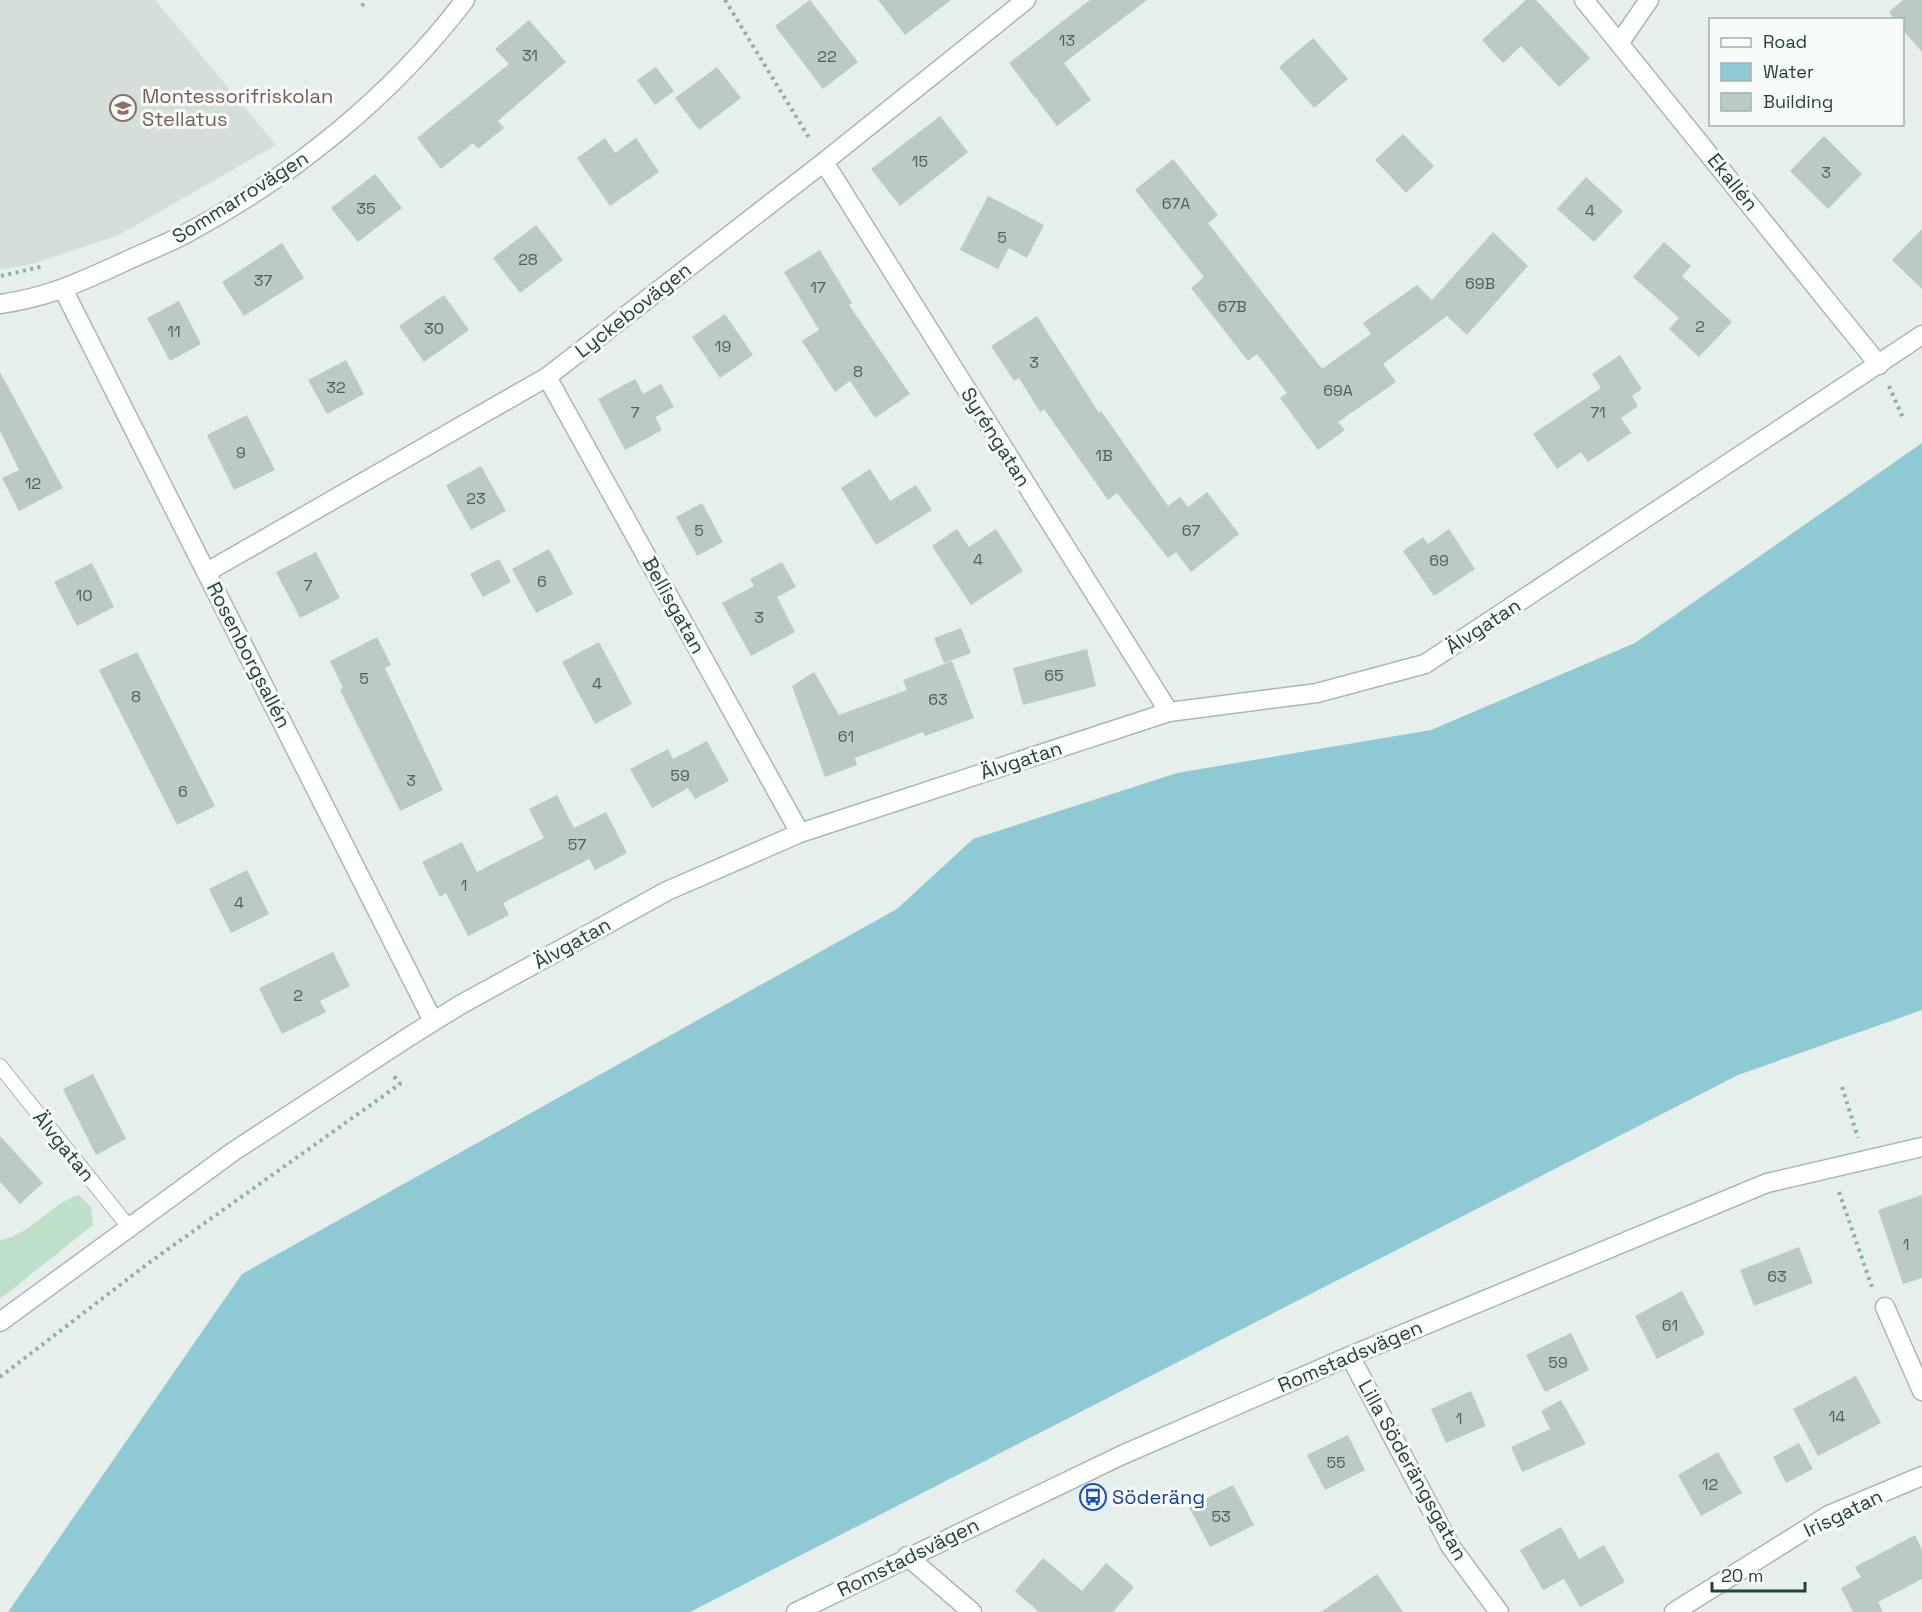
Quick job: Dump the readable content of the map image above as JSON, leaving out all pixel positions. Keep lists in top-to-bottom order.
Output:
{
  "streets": {
    "street": [
      "Ekallén",
      "Sommarrovägen",
      "Lyckebovägen",
      "Syréngatan",
      "Bellisgatan",
      "Älvgatan",
      "Rosenborgsallén",
      "Romstadsvägen",
      "Lilla Söderängsgatan",
      "Irisgatan"
    ]
  },
  "crossings": [
    ["Ekallén", "Älvgatan"],
    ["Sommarrovägen", "Rosenborgsallén"],
    ["Lyckebovägen", "Syréngatan"],
    ["Lyckebovägen", "Bellisgatan"],
    ["Lyckebovägen", "Rosenborgsallén"],
    ["Syréngatan", "Älvgatan"],
    ["Bellisgatan", "Älvgatan"],
    ["Älvgatan", "Rosenborgsallén"],
    ["Romstadsvägen", "Lilla Söderängsgatan"]
  ],
  "places": {
    "school or university": ["Montessorifriskolan Stellatus"],
    "bus stop": ["Söderäng"]
  },
  "house_numbers": [
    "13",
    "31",
    "22",
    "15",
    "3",
    "67A",
    "35",
    "4",
    "5",
    "28",
    "37",
    "69B",
    "17",
    "67B",
    "2",
    "30",
    "11",
    "19",
    "3",
    "8",
    "32",
    "69A",
    "7",
    "71",
    "9",
    "1B",
    "12",
    "23",
    "5",
    "67",
    "4",
    "69",
    "6",
    "7",
    "10",
    "3",
    "65",
    "5",
    "4",
    "8",
    "63",
    "61",
    "59",
    "3",
    "6",
    "57",
    "1",
    "4",
    "2",
    "1",
    "63",
    "61",
    "59",
    "14",
    "1",
    "55",
    "12",
    "53"
  ],
  "legend": ["Road", "Water", "Building"],
  "scale_bar": "20 m"
}
